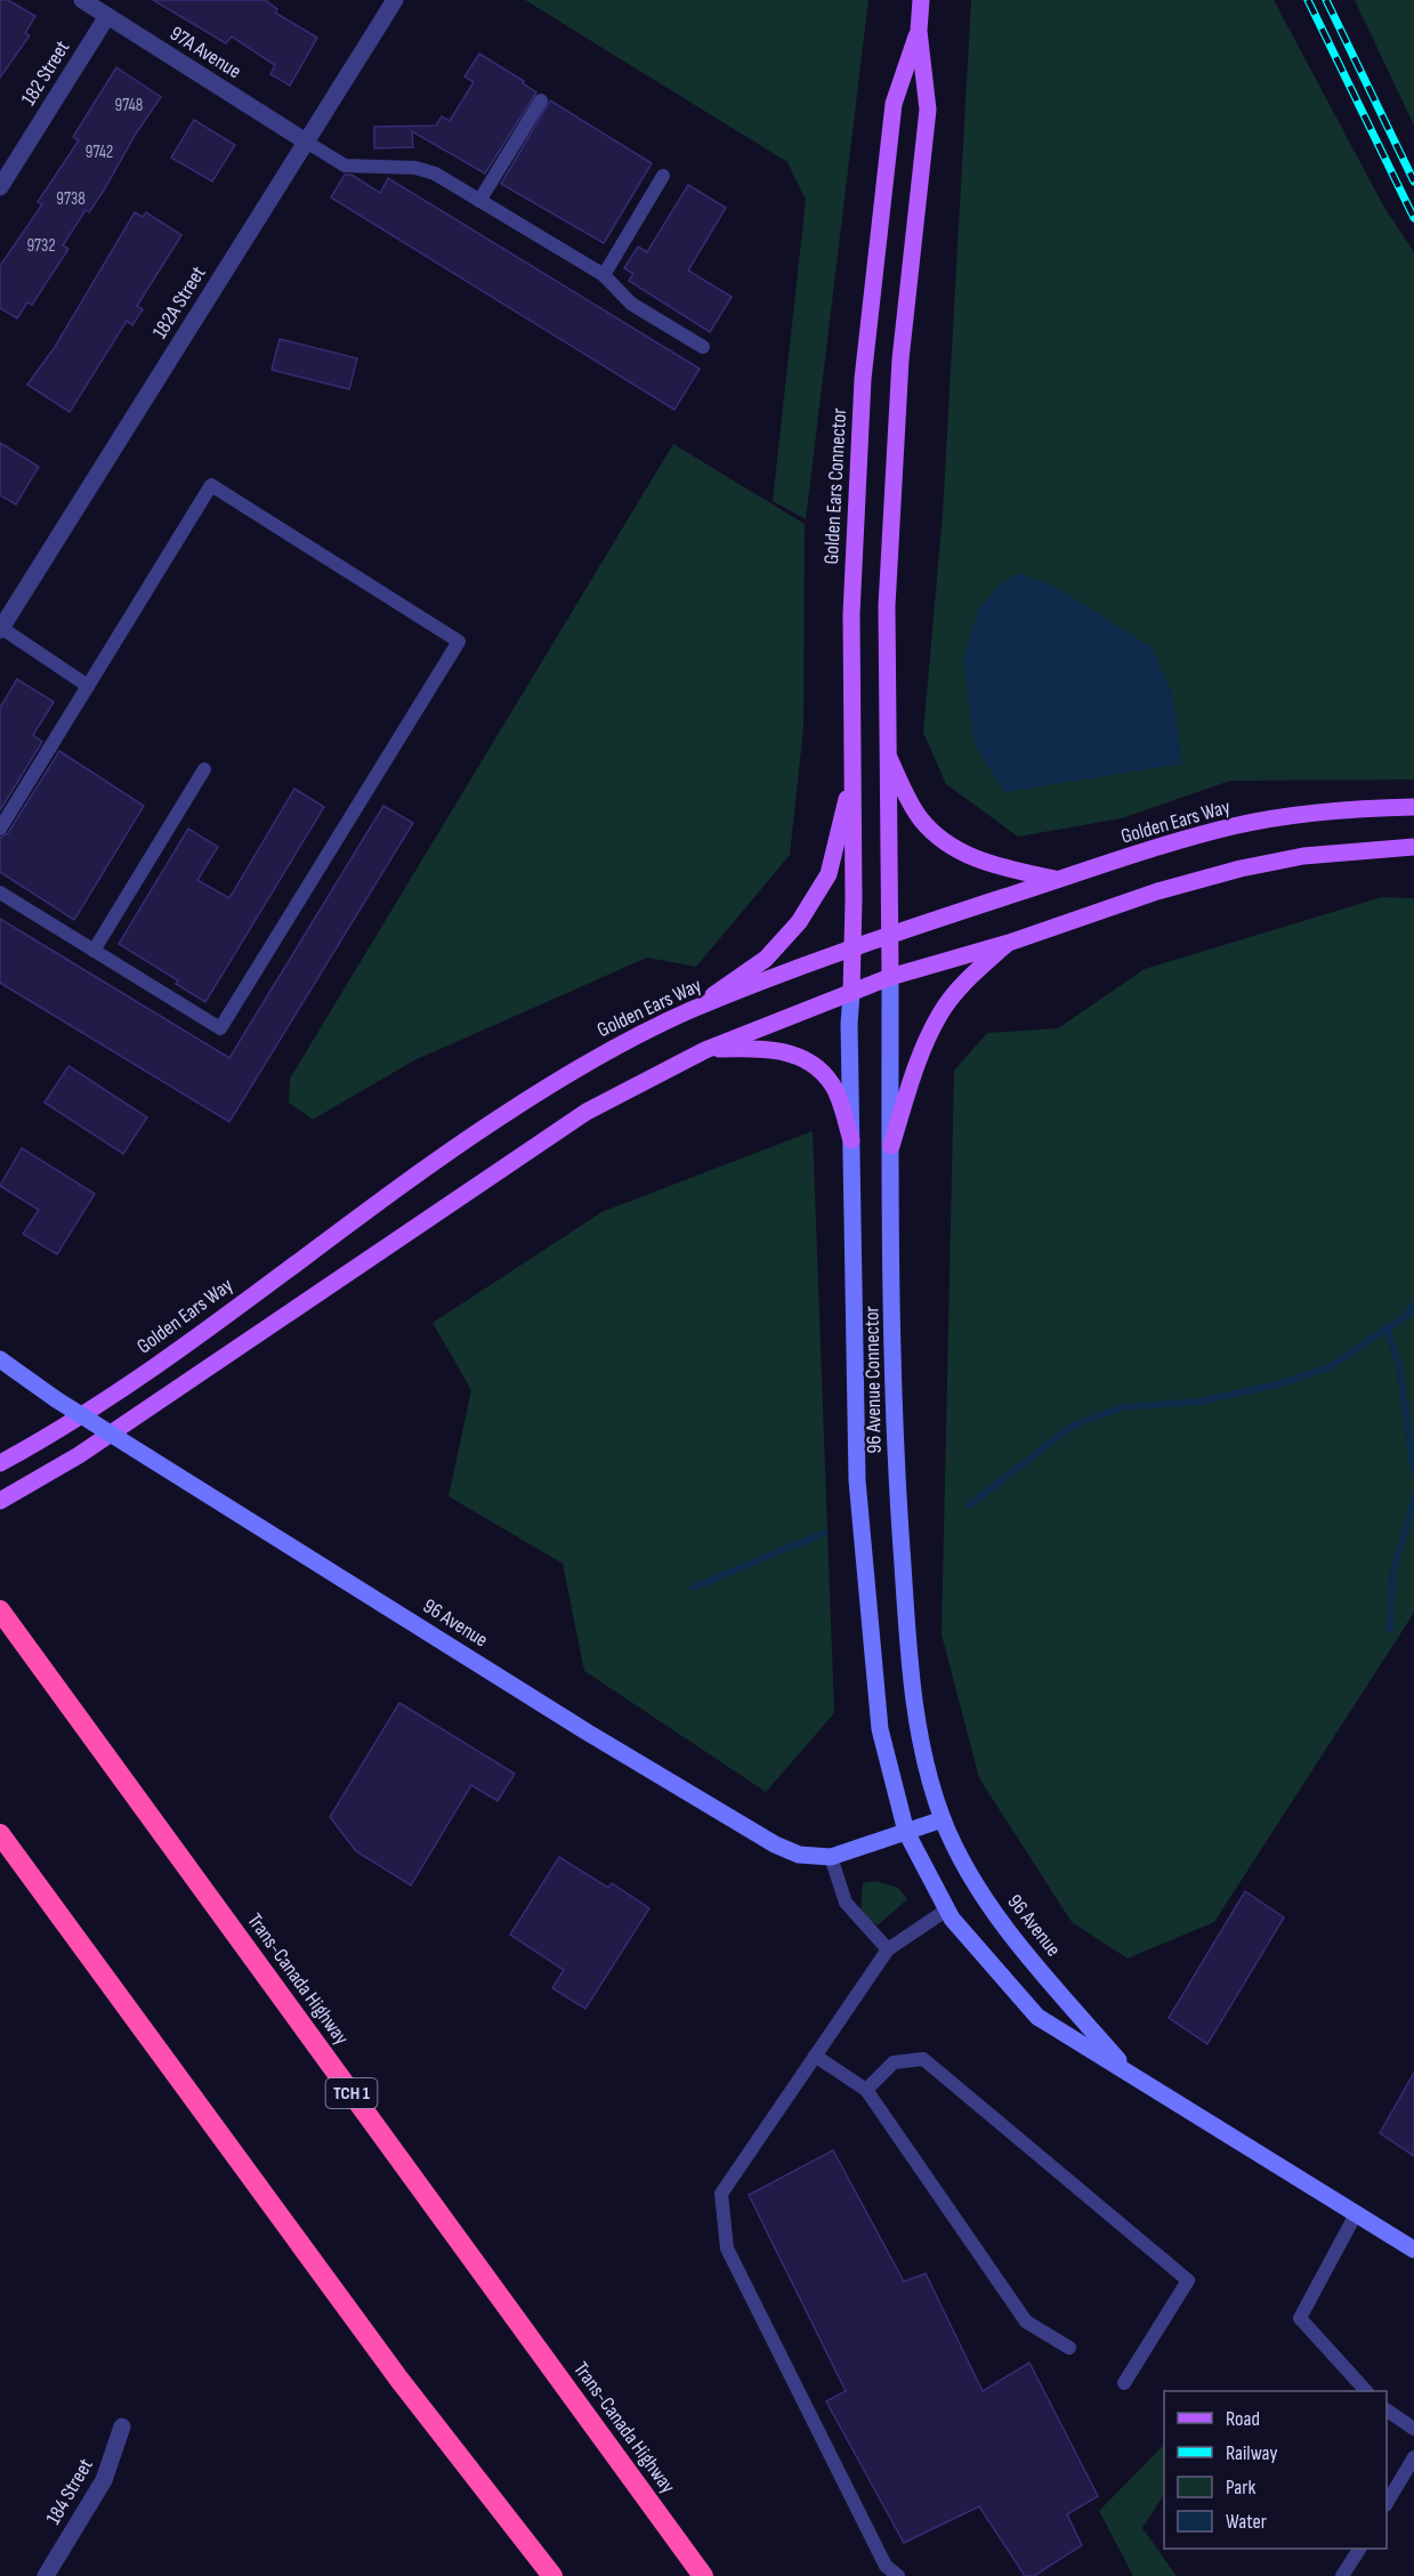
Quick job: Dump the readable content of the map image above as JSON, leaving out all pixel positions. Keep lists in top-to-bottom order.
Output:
{
  "streets": {
    "highway": ["Trans-Canada Highway", "TCH 1"],
    "main road": [
      "Golden Ears Connector",
      "Golden Ears Way",
      "96 Avenue Connector",
      "96 Avenue"
    ],
    "street": [
      "97A Avenue",
      "182 Street",
      "182A Street",
      "184 Street"
    ]
  },
  "crossings": [
    ["97A Avenue", "182 Street"],
    ["97A Avenue", "182A Street"],
    ["Golden Ears Connector", "Golden Ears Way"],
    ["Golden Ears Connector", "96 Avenue Connector"],
    ["Golden Ears Way", "96 Avenue Connector"],
    ["96 Avenue Connector", "96 Avenue"]
  ],
  "house_numbers": [
    "9748",
    "9742",
    "9738",
    "9732"
  ],
  "legend": [
    "Road",
    "Railway",
    "Park",
    "Water"
  ]
}
